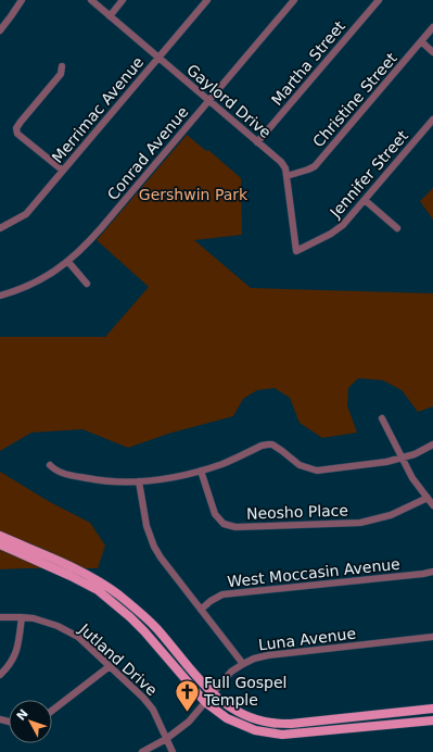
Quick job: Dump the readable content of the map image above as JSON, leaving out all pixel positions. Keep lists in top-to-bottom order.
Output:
{
  "streets": {
    "street": [
      "Martha Street",
      "Christine Street",
      "Gaylord Drive",
      "Merrimac Avenue",
      "Conrad Avenue",
      "Jennifer Street",
      "Neosho Place",
      "West Moccasin Avenue",
      "Luna Avenue",
      "Jutland Drive"
    ]
  },
  "crossings": [
    ["Martha Street", "Gaylord Drive"],
    ["Christine Street", "Gaylord Drive"],
    ["Gaylord Drive", "Merrimac Avenue"],
    ["Gaylord Drive", "Conrad Avenue"],
    ["Gaylord Drive", "Jennifer Street"],
    ["Luna Avenue", "Jutland Drive"]
  ],
  "parks": ["Gershwin Park"],
  "places": {
    "church": ["Full Gospel Temple"]
  },
  "north": "top left"
}
